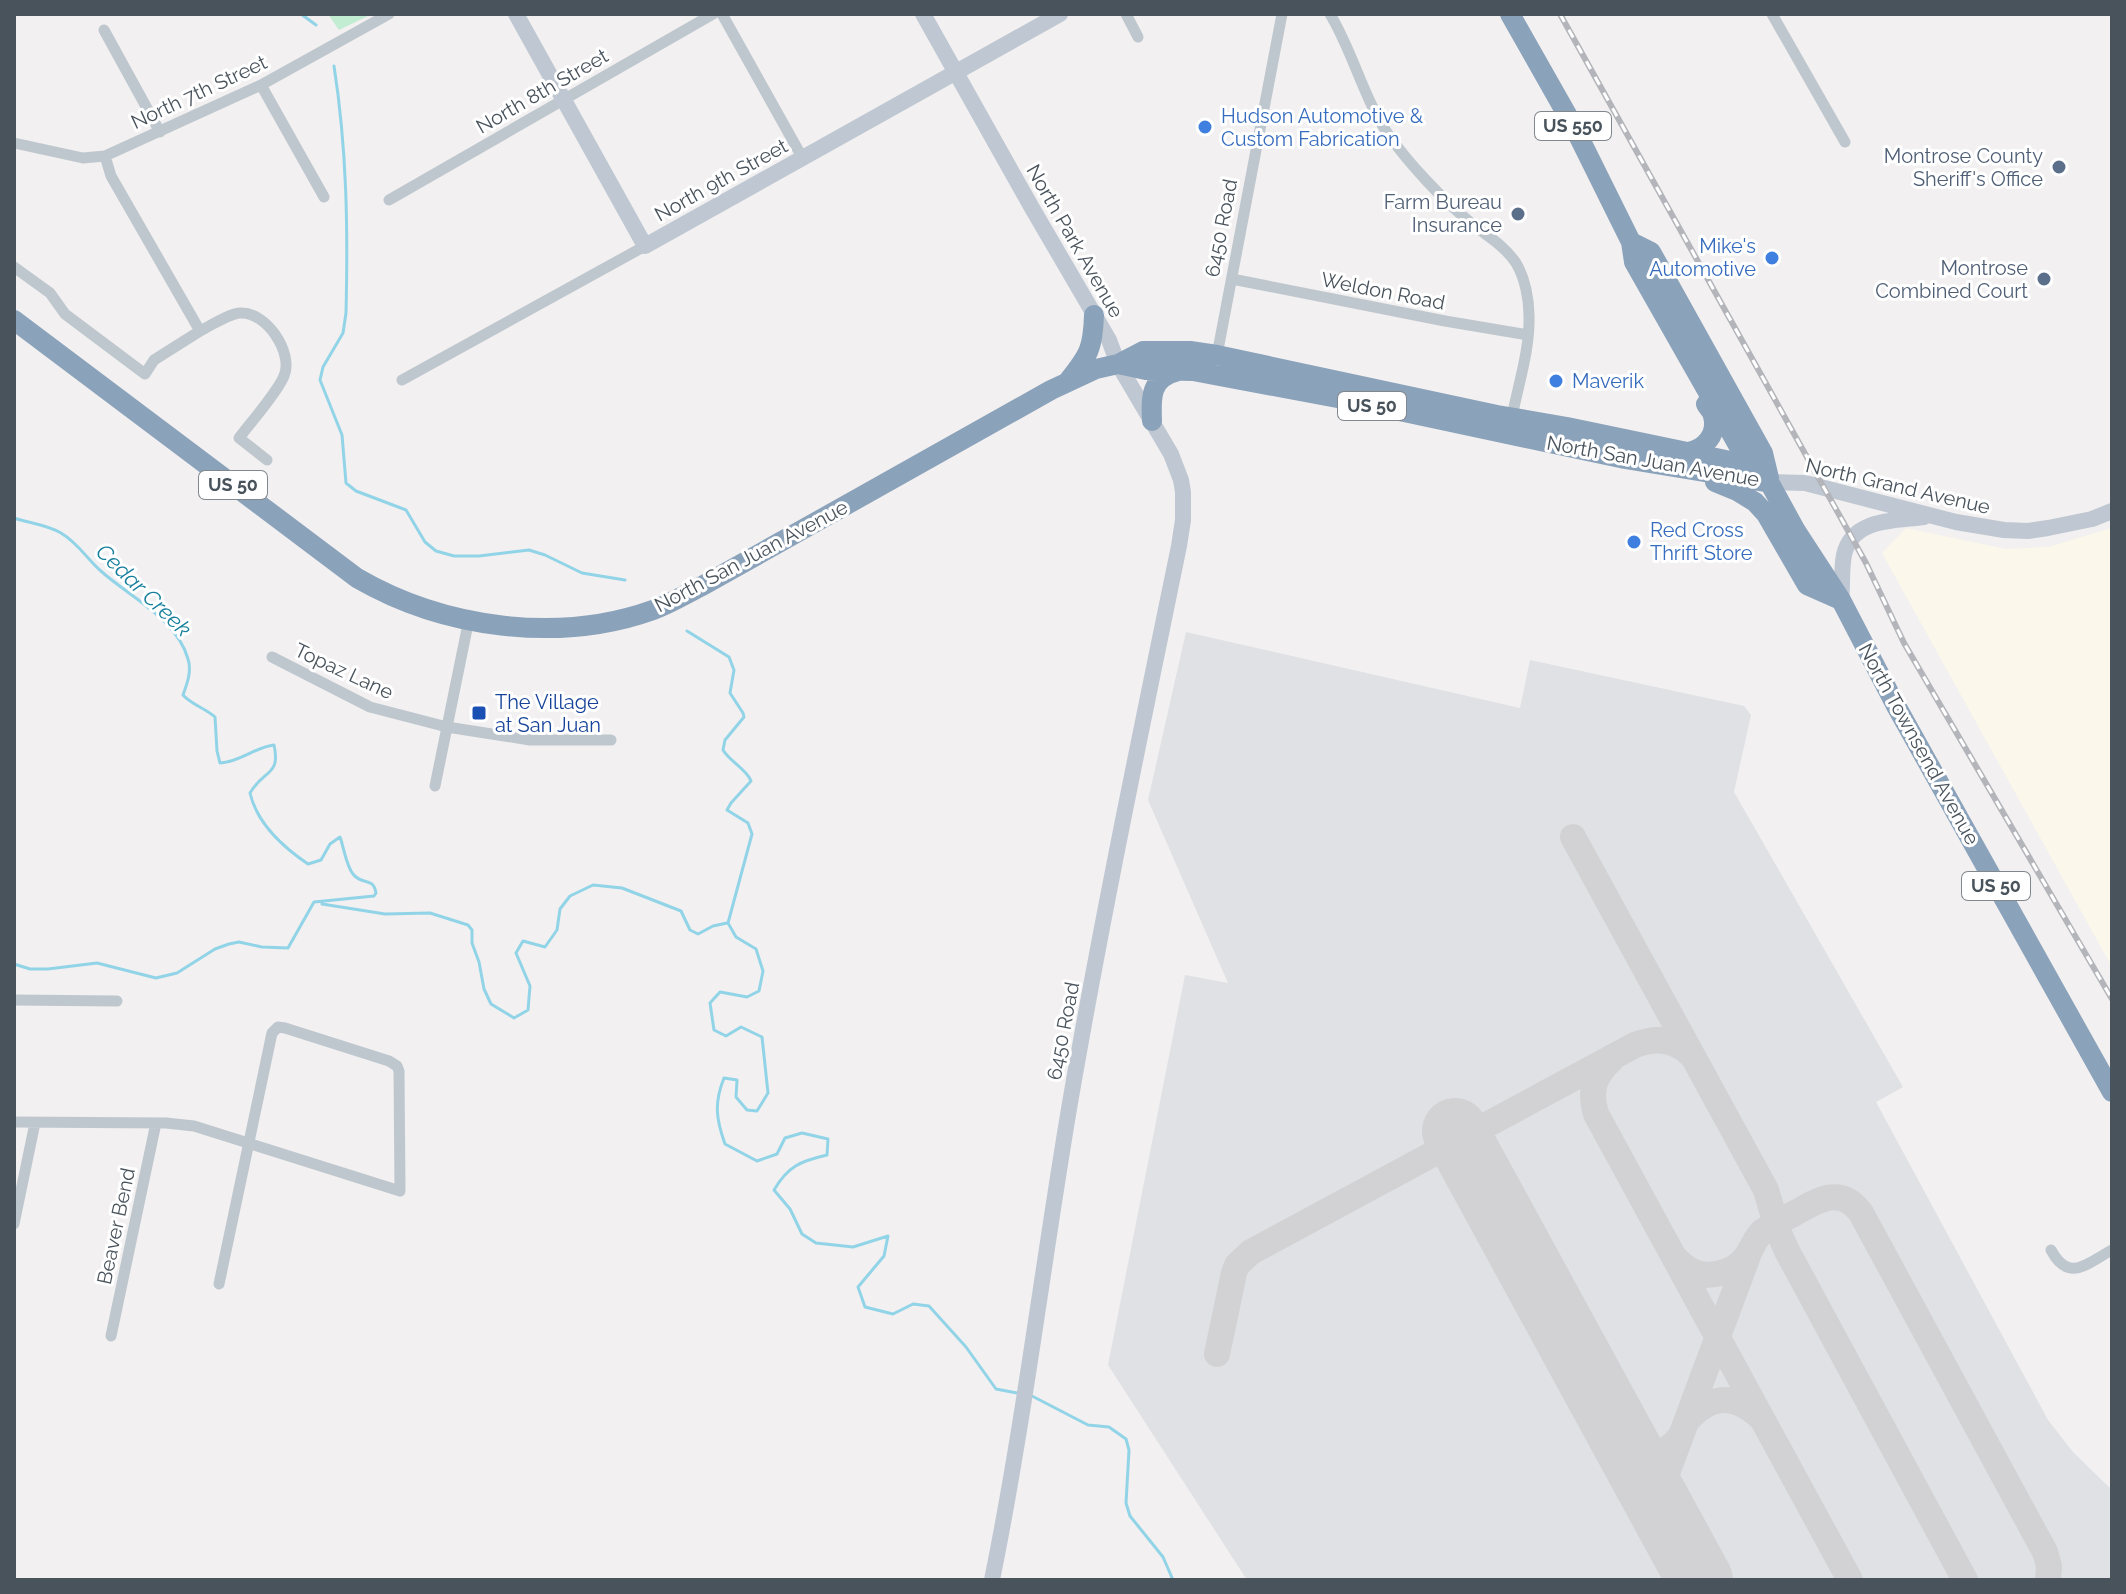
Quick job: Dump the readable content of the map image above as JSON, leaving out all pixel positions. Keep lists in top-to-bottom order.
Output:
{
  "streets": {
    "highway": [
      "US 550",
      "US 50",
      "North San Juan Avenue",
      "North Townsend Avenue"
    ],
    "street": [
      "North 8th Street",
      "North 7th Street",
      "North 9th Street",
      "6450 Road",
      "North Park Avenue",
      "Weldon Road",
      "North Grand Avenue",
      "Topaz Lane",
      "Beaver Bend"
    ]
  },
  "crossings": [
    ["North 9th Street", "North Park Avenue"],
    ["6450 Road", "North Park Avenue"],
    ["6450 Road", "Weldon Road"],
    ["6450 Road", "North San Juan Avenue"],
    ["North Park Avenue", "North San Juan Avenue"],
    ["US 50", "North San Juan Avenue"],
    ["US 50", "North Townsend Avenue"],
    ["North San Juan Avenue", "North Grand Avenue"],
    ["North San Juan Avenue", "North Townsend Avenue"],
    ["North Grand Avenue", "North Townsend Avenue"]
  ],
  "water": ["Cedar Creek"],
  "places": {
    "other": [
      "Hudson Automotive & Custom Fabrication",
      "Montrose County Sheriff's Office",
      "Farm Bureau Insurance",
      "Mike's Automotive",
      "Montrose Combined Court",
      "Maverik",
      "Red Cross Thrift Store"
    ],
    "transit": ["The Village at San Juan"]
  }
}
